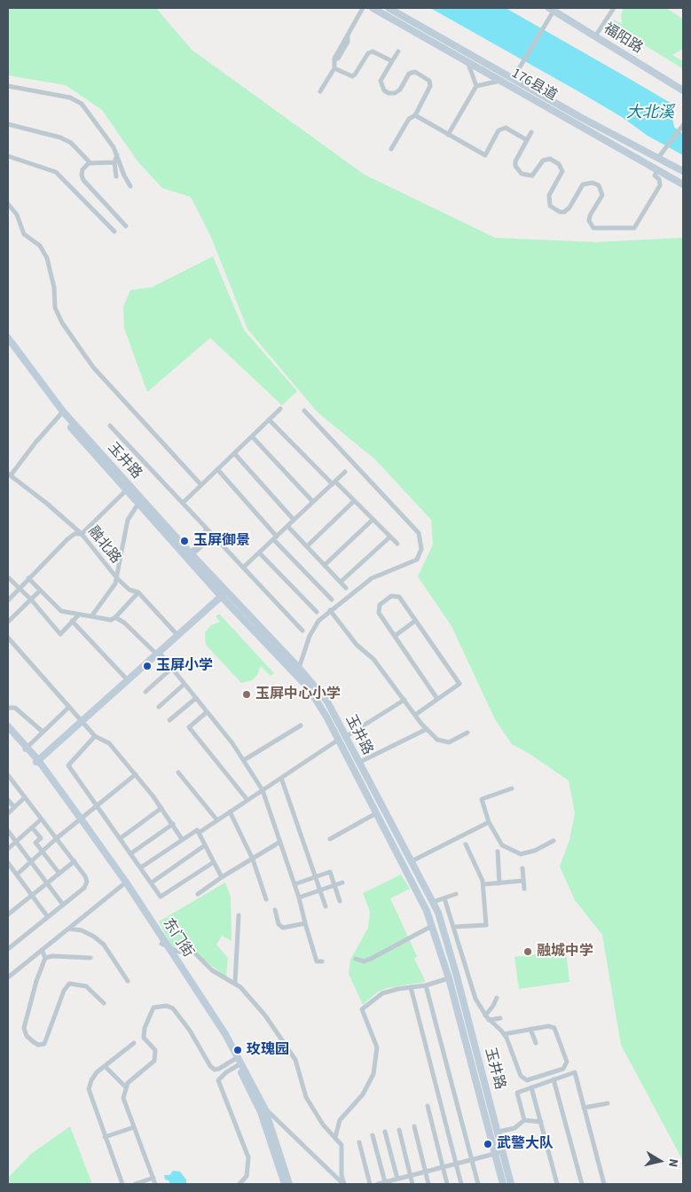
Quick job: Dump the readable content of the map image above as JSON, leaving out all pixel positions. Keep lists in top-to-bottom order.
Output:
{
  "streets": {
    "street": [
      "福阳路",
      "176县道",
      "玉井路",
      "融北路",
      "东门街"
    ]
  },
  "water": ["大北溪"],
  "places": [
    "玉屏御景",
    "玉屏小学",
    "玉屏中心小学",
    "融城中学",
    "玫瑰园",
    "武警大队"
  ],
  "north": "right"
}
